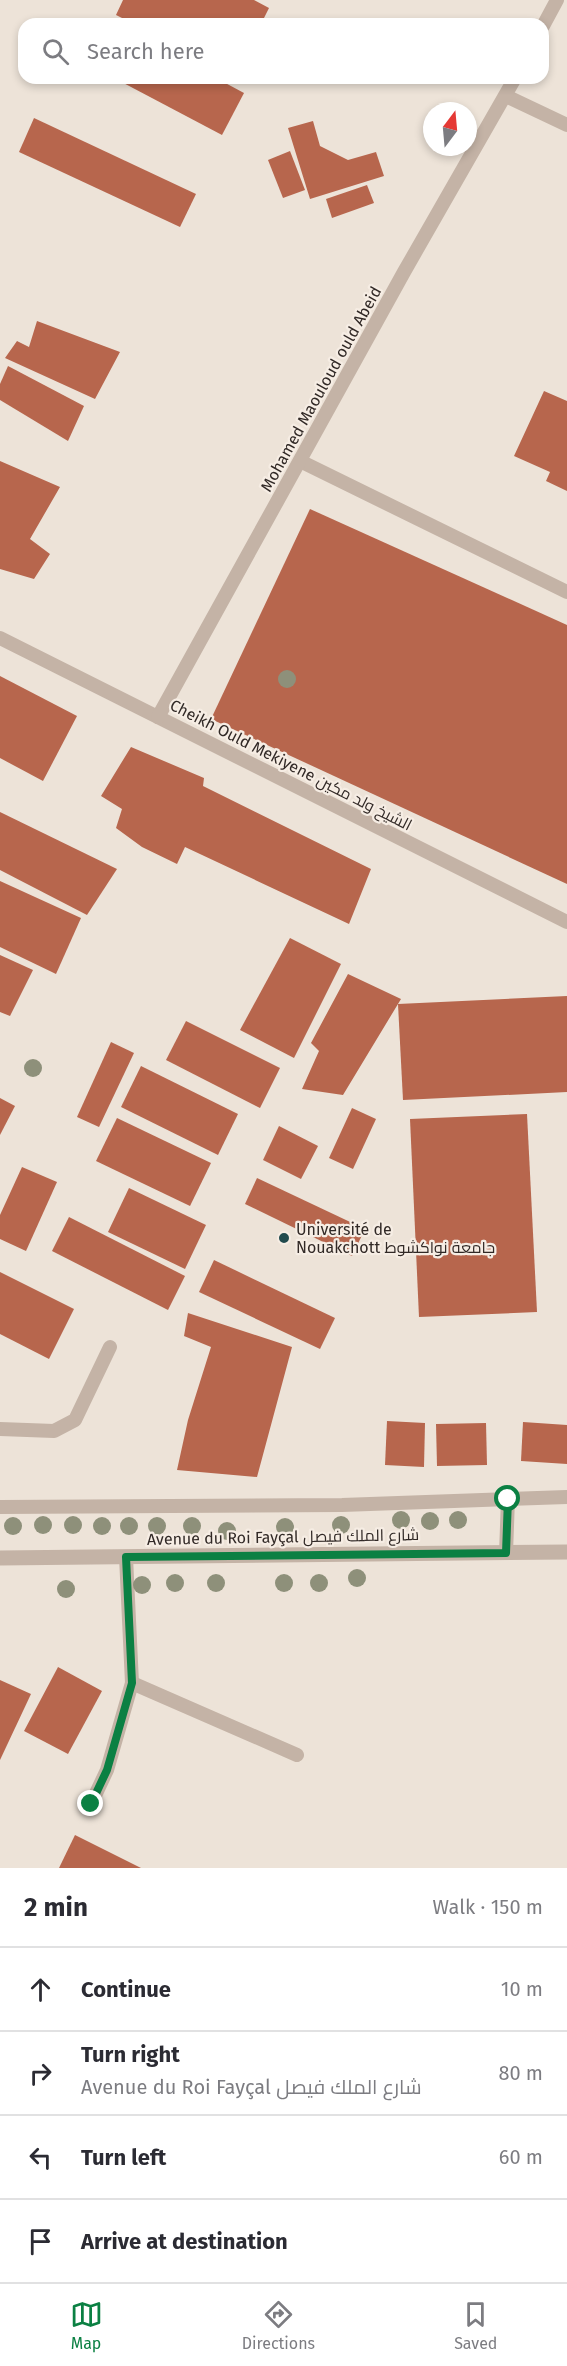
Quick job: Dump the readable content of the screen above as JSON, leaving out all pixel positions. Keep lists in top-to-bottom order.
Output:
{
  "streets": {
    "street": ["Avenue du Roi Fayçal شارع الملك فيصل"],
    "lane": ["Mohamed Maouloud ould Abeid", "Cheikh Ould Mekiyene الشيخ ولد مكين"]
  },
  "crossings": [
    ["Mohamed Maouloud ould Abeid", "Cheikh Ould Mekiyene الشيخ ولد مكين"]
  ],
  "places": ["Université de Nouakchott جامعة نواكشوط"],
  "north": "top",
  "page": {
    "search": "Search here",
    "heading": ["2 min", "Walk · 150 m"],
    "list": [
      ["Continue", "10 m"],
      ["Turn right", "Avenue du Roi Fayçal شارع الملك فيصل", "80 m"],
      ["Turn left", "60 m"],
      "Arrive at destination"
    ],
    "nav": ["Map", "Directions", "Saved"]
  }
}
